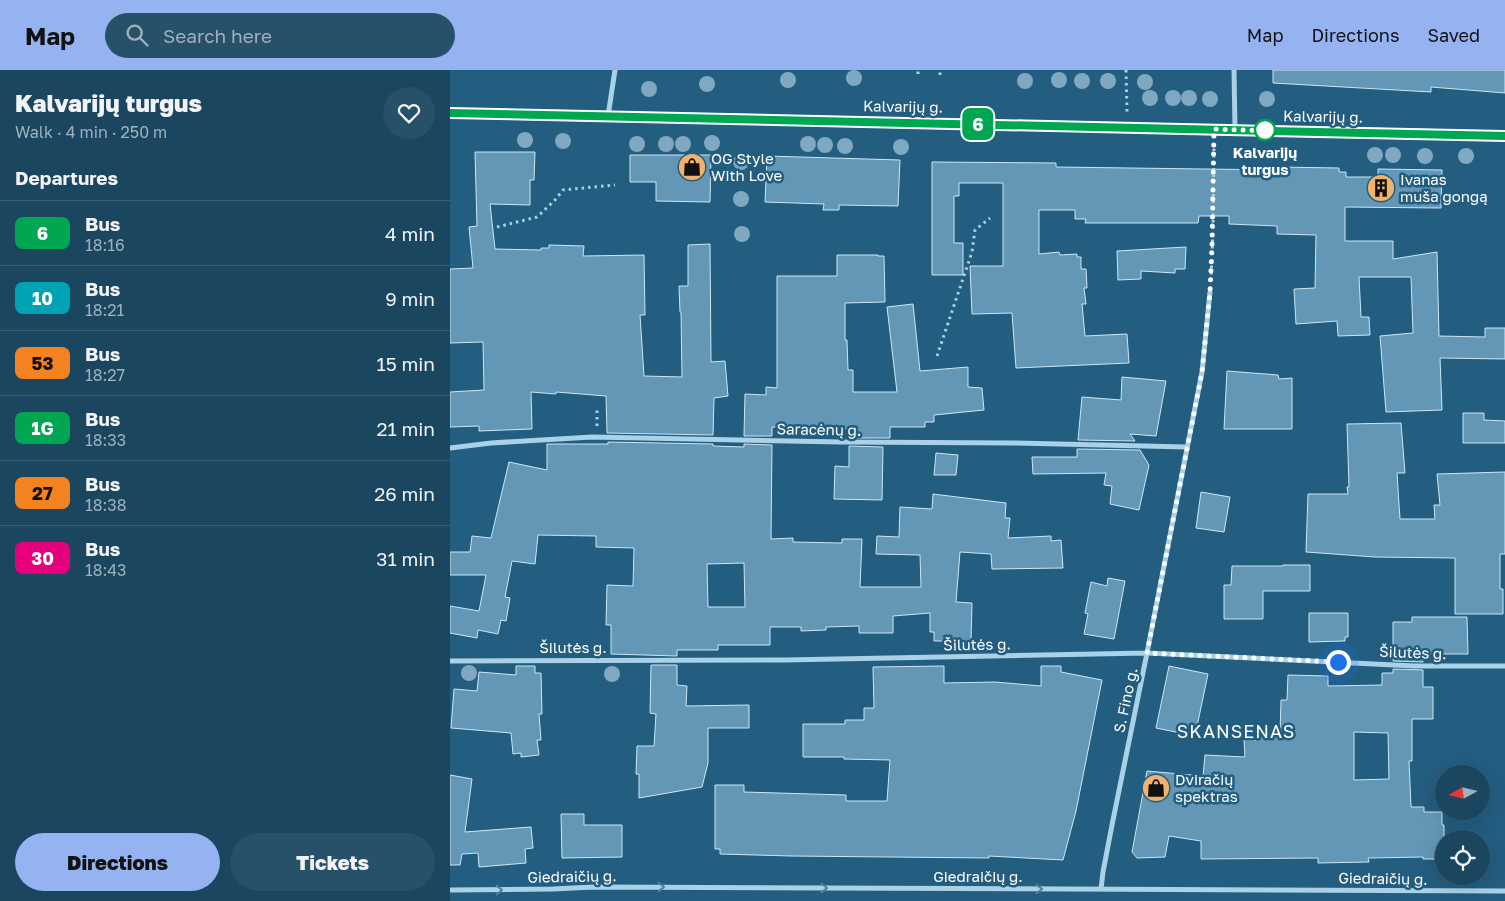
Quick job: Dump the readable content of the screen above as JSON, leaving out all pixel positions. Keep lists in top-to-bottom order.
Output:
{
  "streets": {
    "main road": ["Kalvarijų g."],
    "street": [
      "Saracėnų g.",
      "Šilutės g.",
      "S. Fino g.",
      "Giedraičių g."
    ]
  },
  "crossings": [
    ["Saracėnų g.", "S. Fino g."],
    ["Šilutės g.", "S. Fino g."],
    ["S. Fino g.", "Giedraičių g."]
  ],
  "one_way": ["Giedraičių g."],
  "districts": ["SKANSENAS"],
  "places": {
    "other": ["Kalvarijų turgus"],
    "shop": ["OG Style With Love", "Dviračių spektras"],
    "building": ["Ivanas muša gongą"]
  },
  "lines": ["bus line 6"],
  "north": "left",
  "page": {
    "header": "Map",
    "search": "Search here",
    "nav": ["Map", "Directions", "Saved"],
    "heading": [
      ["Kalvarijų turgus", "Walk · 4 min · 250 m"],
      "Departures"
    ],
    "on_map": "6",
    "list": [
      {
        "mark": "6",
        "name": "Bus",
        "note": "18:16",
        "value": "4 min"
      },
      {
        "mark": "10",
        "name": "Bus",
        "note": "18:21",
        "value": "9 min"
      },
      {
        "mark": "53",
        "name": "Bus",
        "note": "18:27",
        "value": "15 min"
      },
      {
        "mark": "1G",
        "name": "Bus",
        "note": "18:33",
        "value": "21 min"
      },
      {
        "mark": "27",
        "name": "Bus",
        "note": "18:38",
        "value": "26 min"
      },
      {
        "mark": "30",
        "name": "Bus",
        "note": "18:43",
        "value": "31 min"
      }
    ],
    "buttons": ["Directions", "Tickets"]
  }
}
